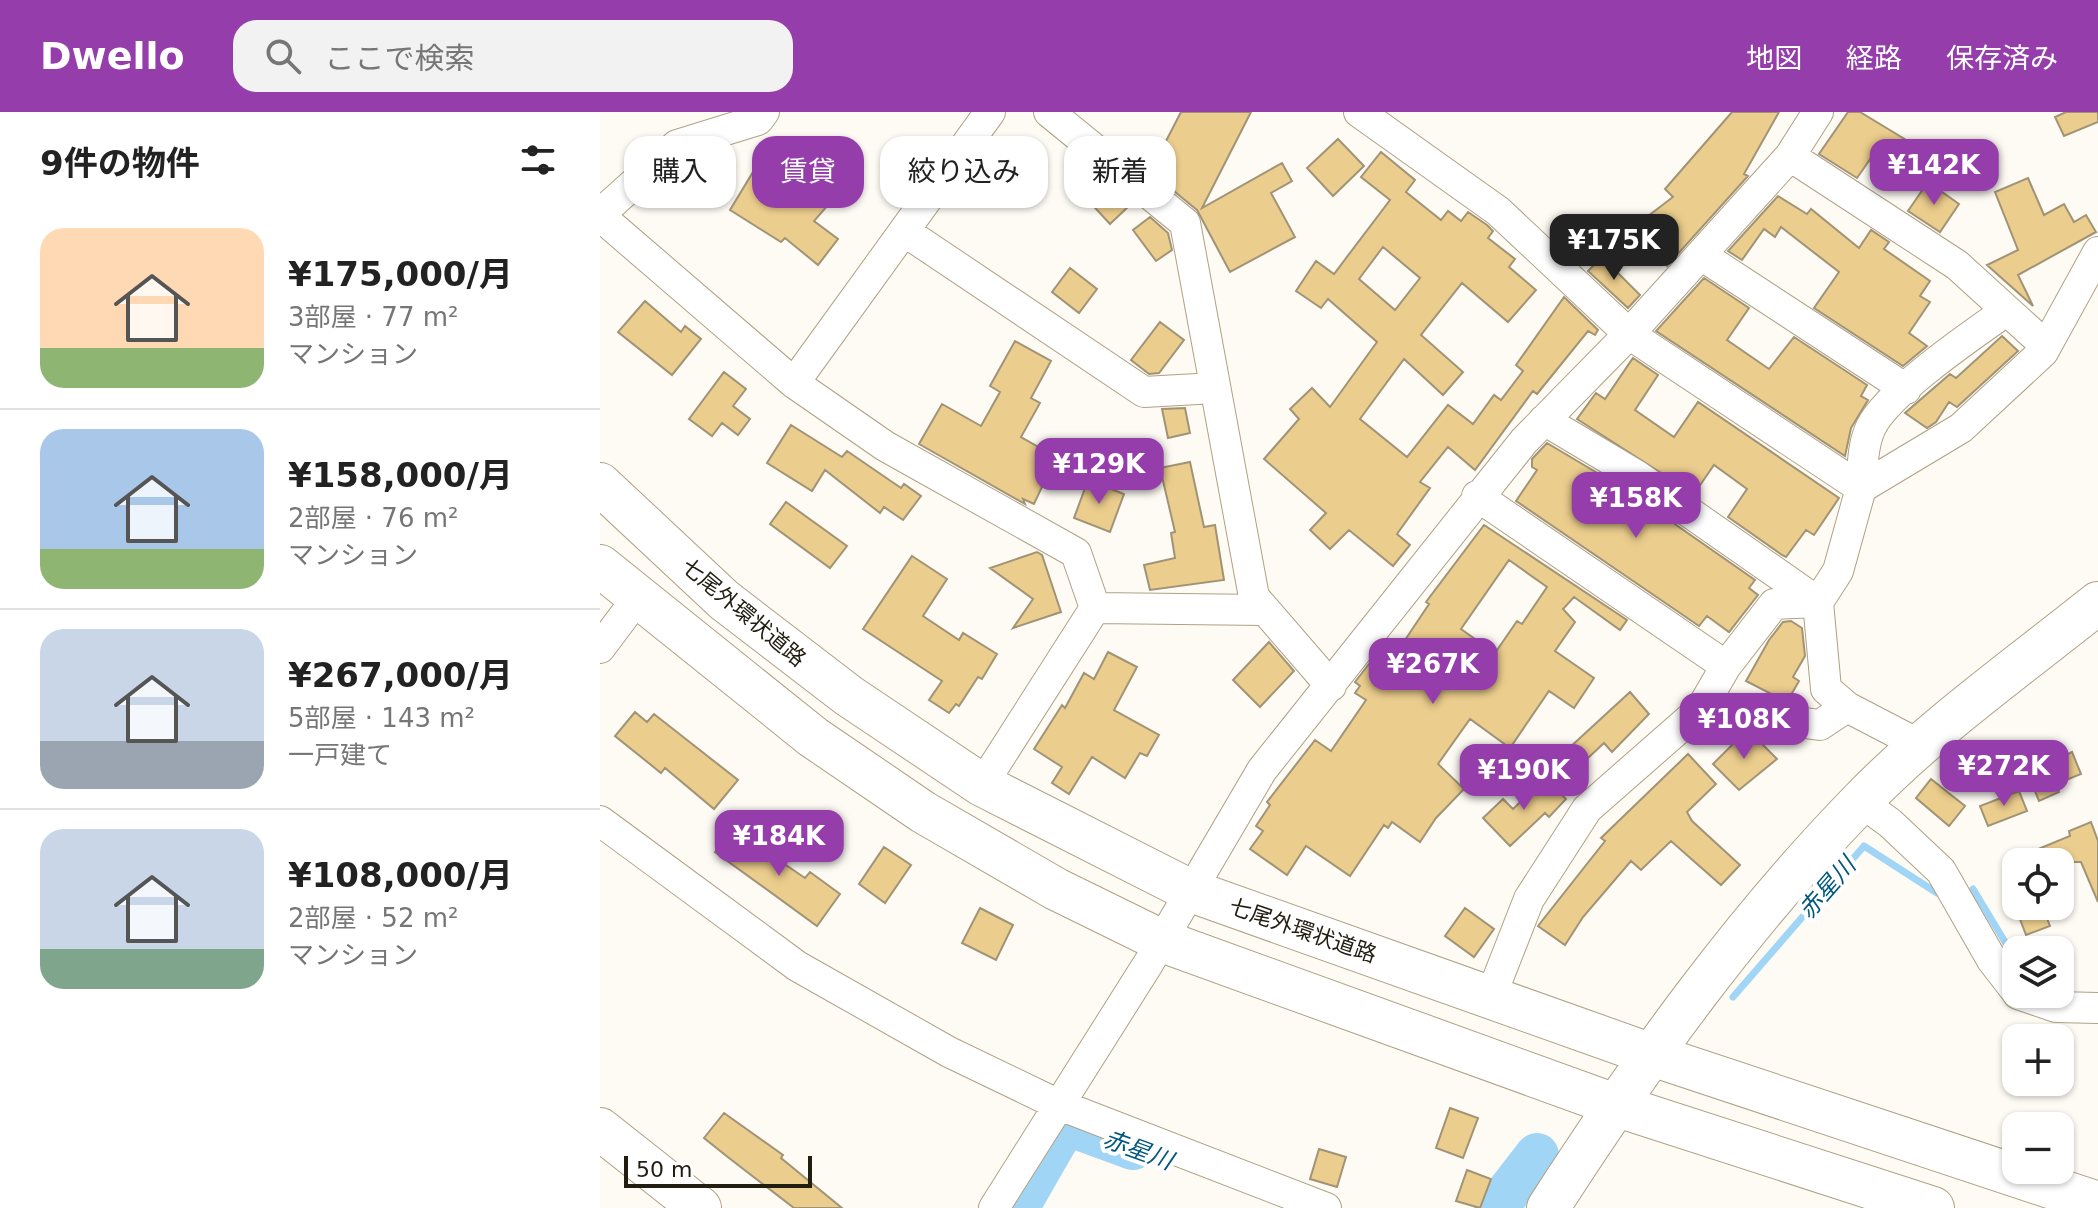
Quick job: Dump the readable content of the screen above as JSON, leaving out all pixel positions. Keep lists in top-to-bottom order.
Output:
{
  "streets": {
    "street": ["七尾外環状道路"]
  },
  "water": ["赤星川"],
  "scale_bar": "50 m",
  "page": {
    "header": "Dwello",
    "search": "ここで検索",
    "nav": ["地図", "経路", "保存済み"],
    "heading": "9件の物件",
    "chip": [
      "購入",
      "賃貸",
      "絞り込み",
      "新着"
    ],
    "price": [
      "¥142K",
      "¥175K",
      "¥129K",
      "¥158K",
      "¥267K",
      "¥108K",
      "¥272K",
      "¥190K",
      "¥184K"
    ],
    "list": [
      {
        "name": "¥175,000/月",
        "note": "3部屋 · 77 m² · マンション"
      },
      {
        "name": "¥158,000/月",
        "note": "2部屋 · 76 m² · マンション"
      },
      {
        "name": "¥267,000/月",
        "note": "5部屋 · 143 m² · 一戸建て"
      },
      {
        "name": "¥108,000/月",
        "note": "2部屋 · 52 m² · マンション"
      }
    ],
    "map_buttons": ["+", "−"],
    "scale": "50 m"
  }
}
